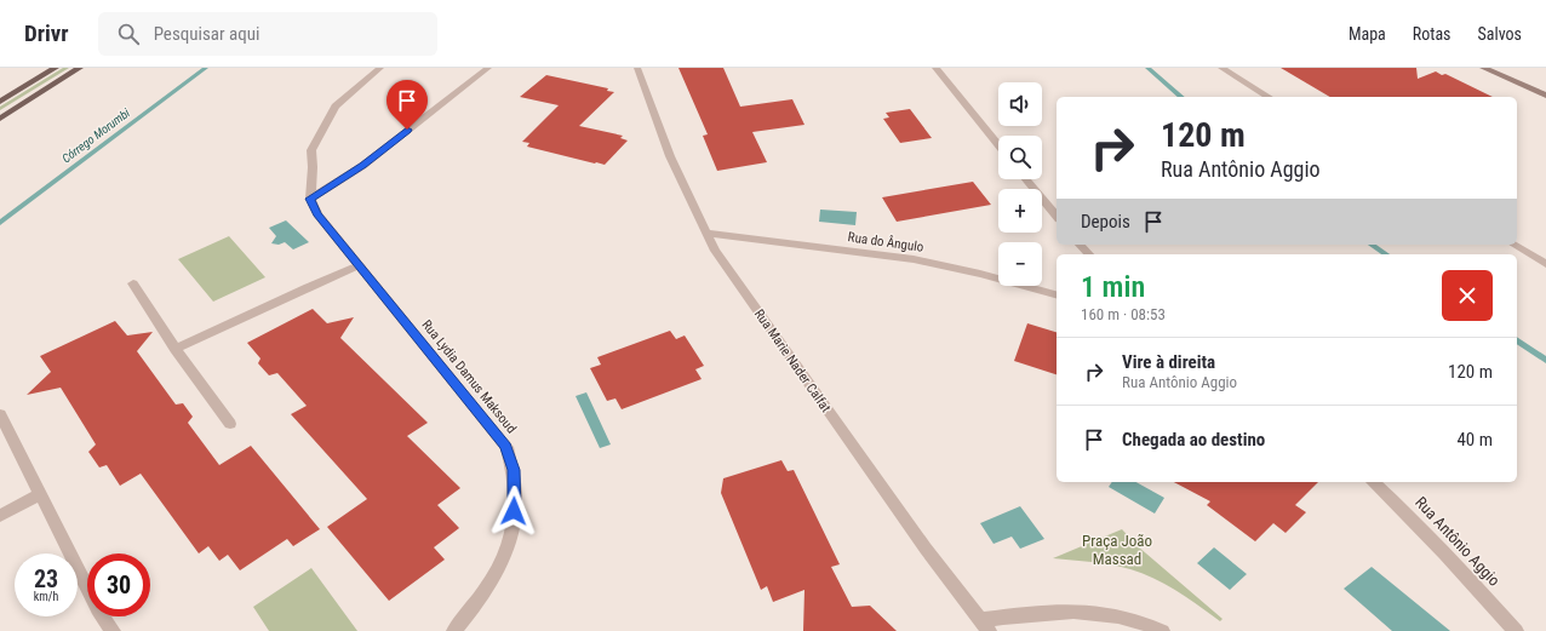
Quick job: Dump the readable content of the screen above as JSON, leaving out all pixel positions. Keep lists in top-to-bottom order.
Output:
{
  "streets": {
    "street": [
      "Rua do Ângulo",
      "Rua Marie Nader Calfat",
      "Rua Lydia Damus Maksoud",
      "Rua Antônio Aggio"
    ]
  },
  "crossings": [
    ["Rua do Ângulo", "Rua Marie Nader Calfat"]
  ],
  "water": ["Córrego Morumbi"],
  "parks": ["Praça João Massad"],
  "page": {
    "header": "Drivr",
    "search": "Pesquisar aqui",
    "nav": ["Mapa", "Rotas", "Salvos"],
    "map_buttons": ["+", "−"],
    "turn": ["120 m", "Rua Antônio Aggio"],
    "then": "Depois",
    "heading": ["1 min", "160 m · 08:53"],
    "list": [
      {
        "name": "Vire à direita",
        "note": "Rua Antônio Aggio",
        "value": "120 m"
      },
      {
        "name": "Chegada ao destino",
        "value": "40 m"
      }
    ],
    "speed": "23 km/h",
    "limit": "30"
  }
}
